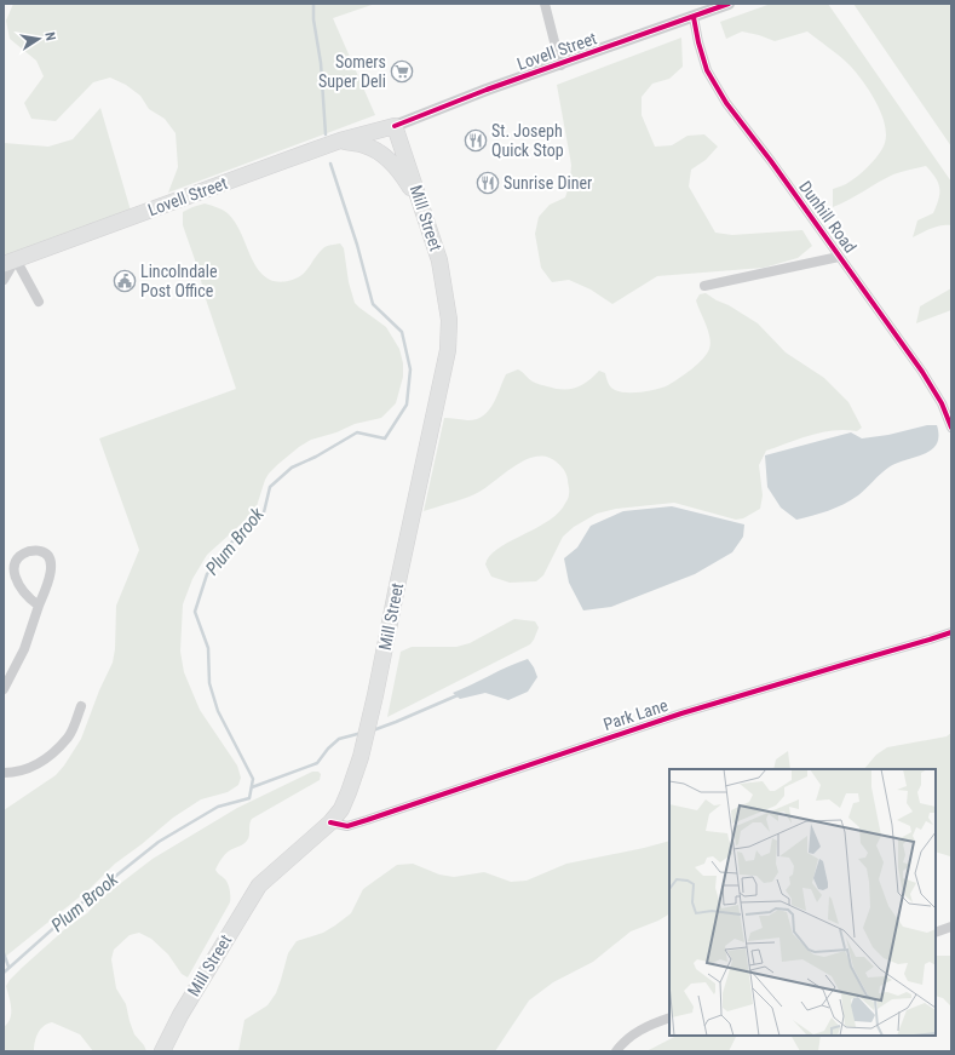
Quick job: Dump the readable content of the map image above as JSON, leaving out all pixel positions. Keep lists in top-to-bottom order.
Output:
{
  "streets": {
    "main road": ["Lovell Street", "Mill Street"],
    "street": ["Dunhill Road", "Park Lane"]
  },
  "crossings": [
    ["Lovell Street", "Dunhill Road"],
    ["Lovell Street", "Mill Street"],
    ["Mill Street", "Park Lane"]
  ],
  "water": ["Plum Brook"],
  "places": {
    "supermarket": ["Somers Super Deli"],
    "restaurant": ["St. Joseph Quick Stop", "Sunrise Diner"],
    "public building": ["Lincolndale Post Office"]
  },
  "north": "right"
}
